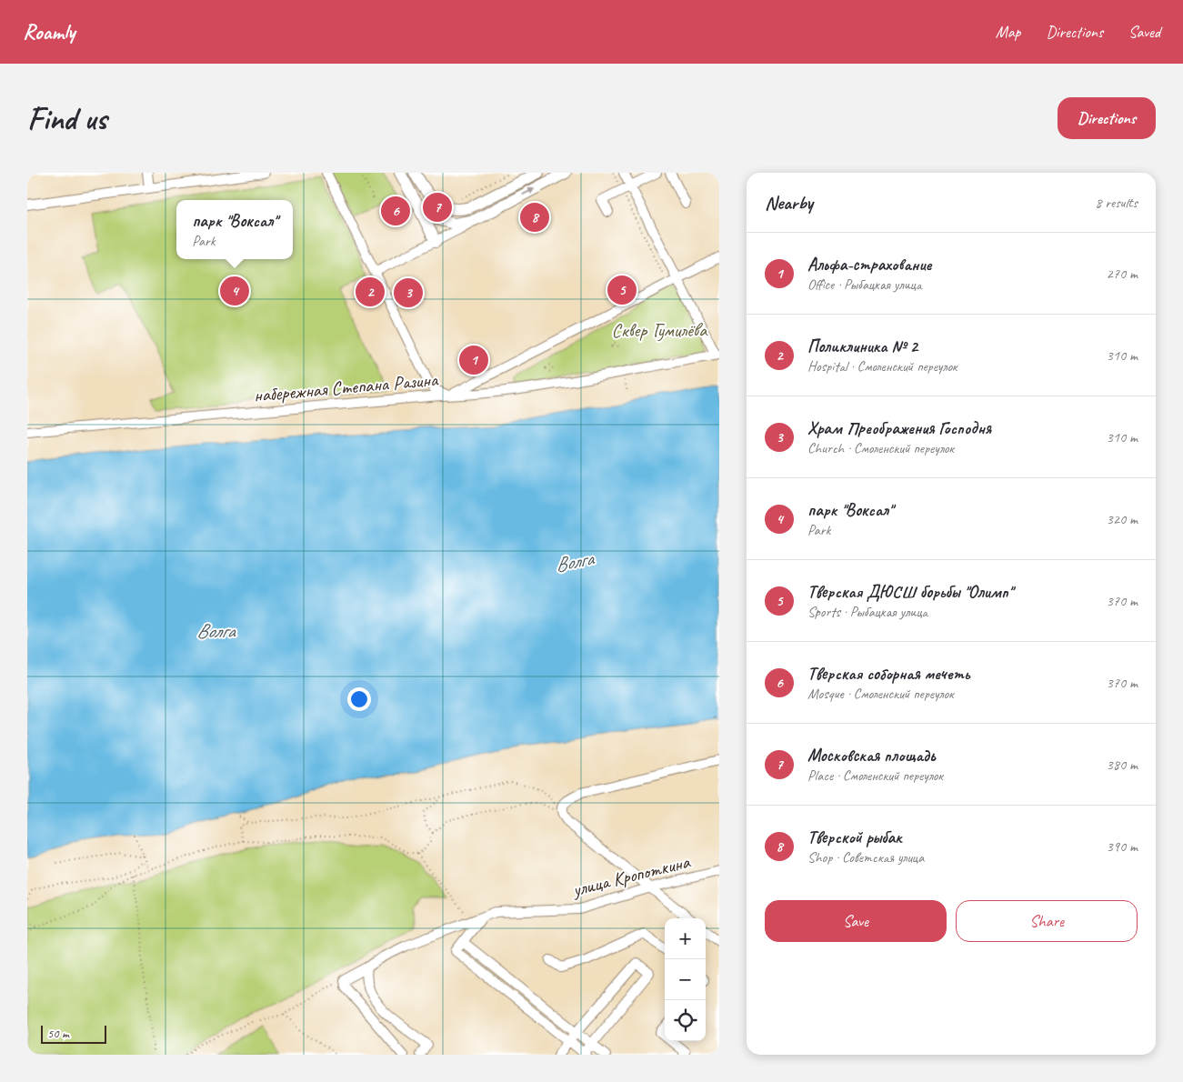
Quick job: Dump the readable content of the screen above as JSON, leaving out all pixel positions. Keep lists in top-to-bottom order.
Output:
{
  "streets": {
    "street": ["набережная Степана Разина", "улица Кропоткина"]
  },
  "water": ["Волга"],
  "parks": ["Сквер Гумилёва"],
  "scale_bar": "50 m",
  "page": {
    "header": "Roamly",
    "nav": ["Map", "Directions", "Saved"],
    "buttons": [
      "Directions",
      ["Save", "Share"]
    ],
    "title": "Find us",
    "heading": ["Nearby", "8 results"],
    "pins": [
      "7",
      "6",
      "8",
      "5",
      "4",
      "2",
      "3",
      "1"
    ],
    "popup": ["парк \"Воксал\"", "Park"],
    "list": [
      {
        "mark": "1",
        "name": "Альфа-страхование",
        "note": "Office · Рыбацкая улица",
        "value": "270 m"
      },
      {
        "mark": "2",
        "name": "Поликлиника № 2",
        "note": "Hospital · Смоленский переулок",
        "value": "310 m"
      },
      {
        "mark": "3",
        "name": "Храм Преображения Господня",
        "note": "Church · Смоленский переулок",
        "value": "310 m"
      },
      {
        "mark": "4",
        "name": "парк \"Воксал\"",
        "note": "Park",
        "value": "320 m"
      },
      {
        "mark": "5",
        "name": "Тверская ДЮСШ борьбы \"Олимп\"",
        "note": "Sports · Рыбацкая улица",
        "value": "370 m"
      },
      {
        "mark": "6",
        "name": "Тверская соборная мечеть",
        "note": "Mosque · Смоленский переулок",
        "value": "370 m"
      },
      {
        "mark": "7",
        "name": "Московская площадь",
        "note": "Place · Смоленский переулок",
        "value": "380 m"
      },
      {
        "mark": "8",
        "name": "Тверской рыбак",
        "note": "Shop · Советская улица",
        "value": "390 m"
      }
    ],
    "map_buttons": ["+", "−"],
    "scale": "50 m"
  }
}
